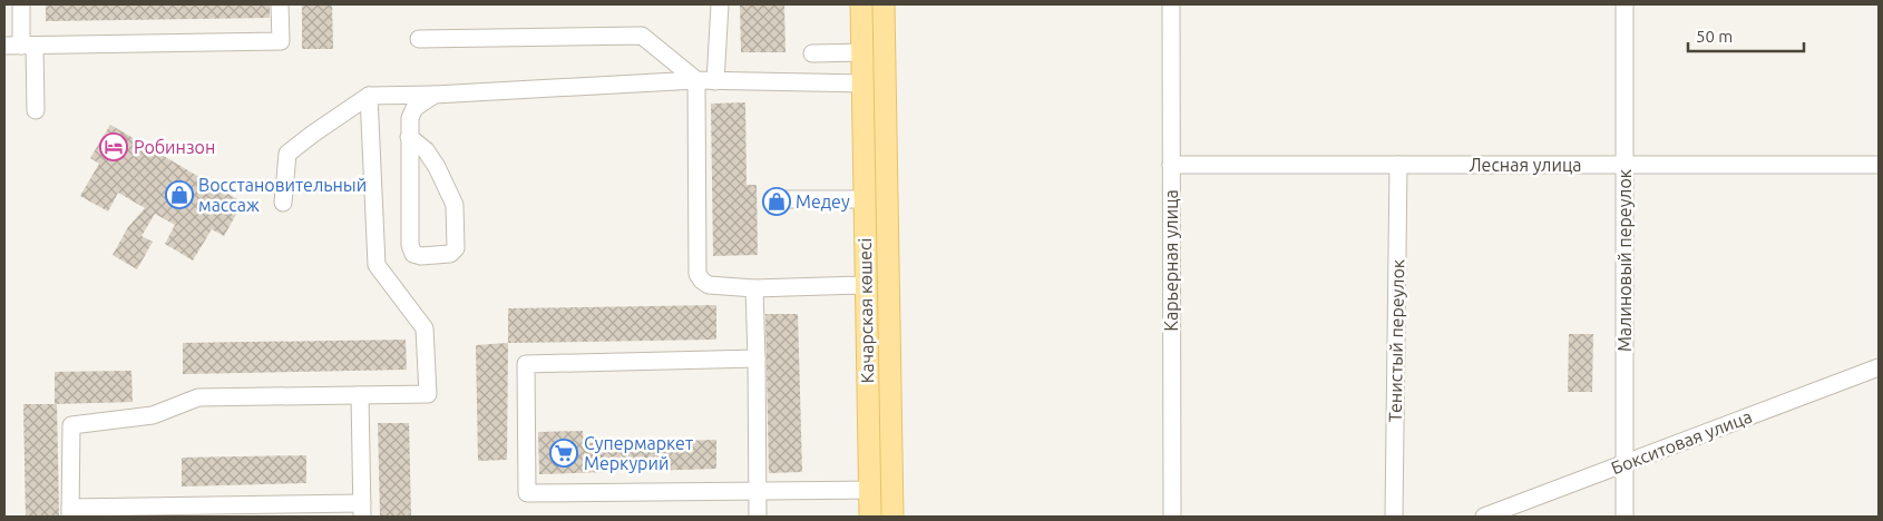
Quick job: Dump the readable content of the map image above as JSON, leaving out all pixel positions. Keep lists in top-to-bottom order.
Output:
{
  "streets": {
    "main road": ["Качарская көшесі"],
    "street": [
      "Лесная улица",
      "Карьерная улица",
      "Малиновый переулок",
      "Тенистый переулок",
      "Бокситовая улица"
    ]
  },
  "crossings": [
    ["Лесная улица", "Карьерная улица"],
    ["Лесная улица", "Малиновый переулок"],
    ["Лесная улица", "Тенистый переулок"],
    ["Малиновый переулок", "Бокситовая улица"]
  ],
  "places": {
    "hotel": ["Робинзон"],
    "shop": ["Восстановительный массаж", "Медеу"],
    "supermarket": ["Супермаркет Меркурий"]
  },
  "scale_bar": "50 m"
}
